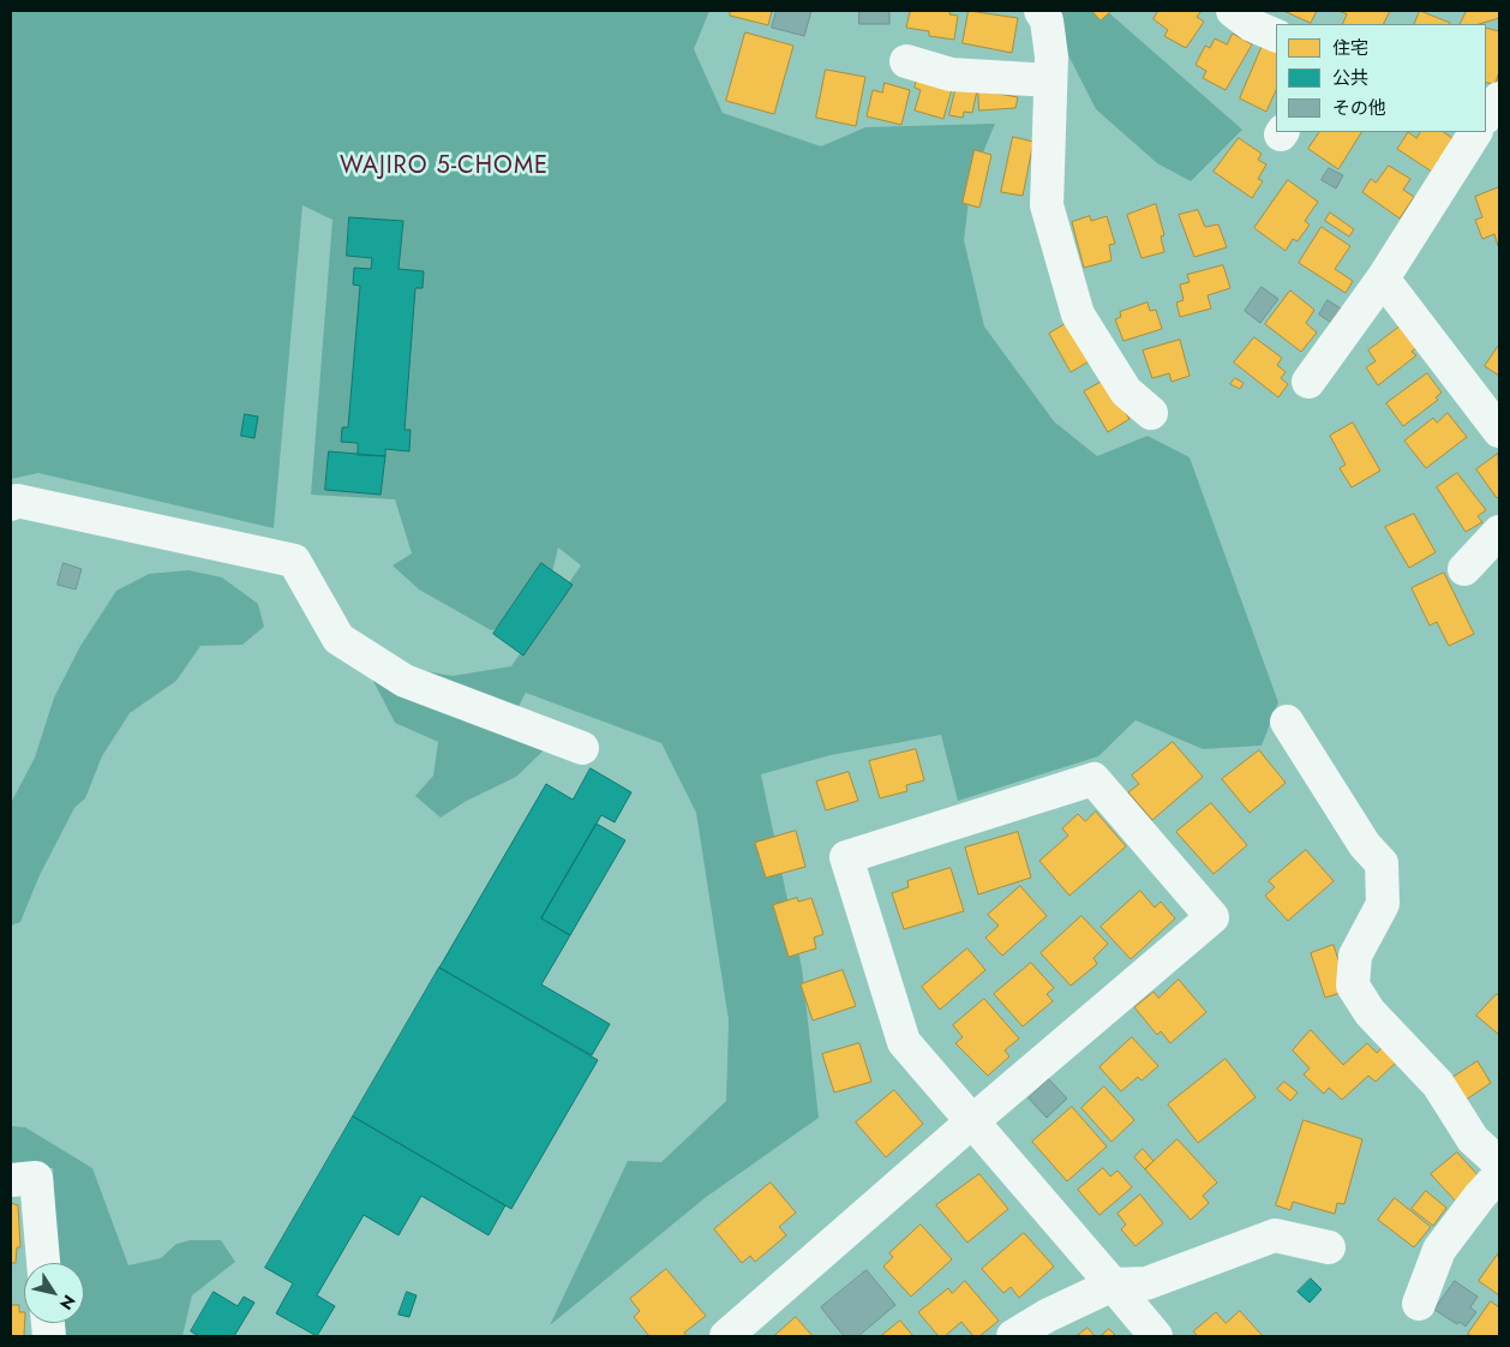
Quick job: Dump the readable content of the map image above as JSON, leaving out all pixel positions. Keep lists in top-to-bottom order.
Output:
{
  "districts": ["WAJIRO 5-CHOME"],
  "legend": ["住宅", "公共", "その他"],
  "north": "bottom right"
}
